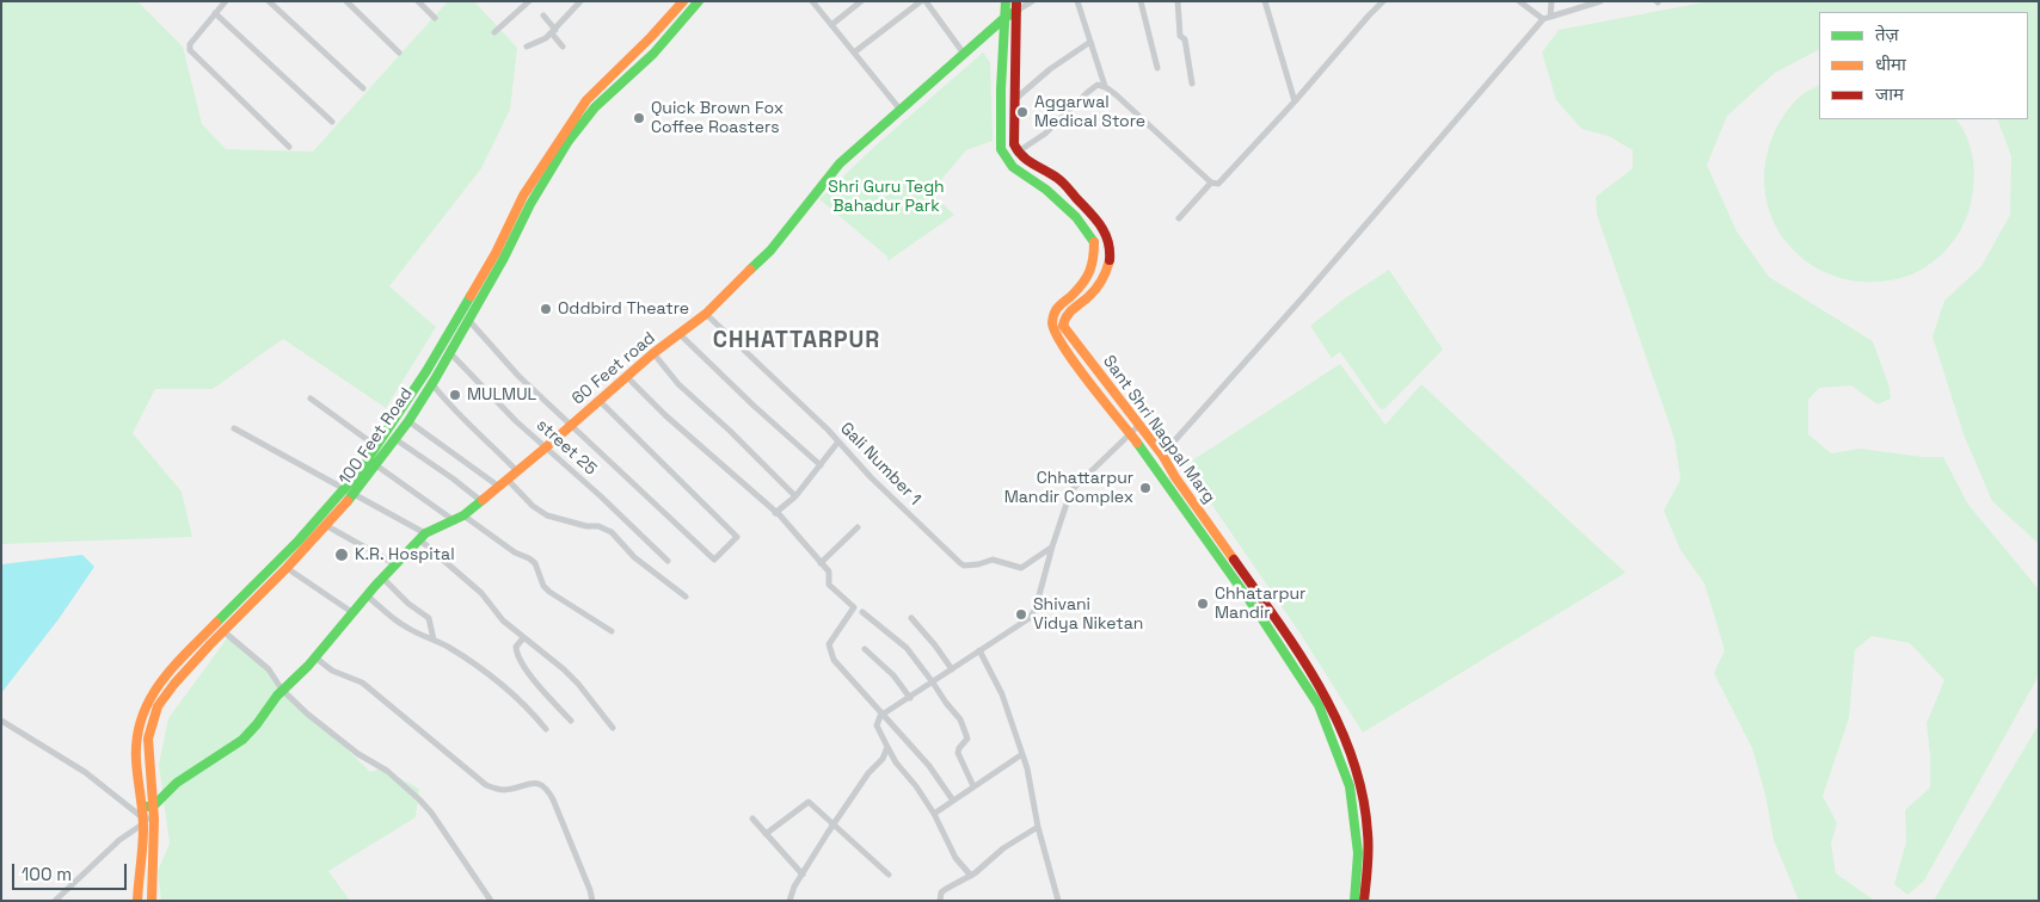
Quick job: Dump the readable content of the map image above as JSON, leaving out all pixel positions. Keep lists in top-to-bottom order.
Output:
{
  "streets": {
    "street": [
      "60 Feet road",
      "Sant Shri Nagpal Marg",
      "100 Feet Road",
      "street 25",
      "Gali Number 1"
    ]
  },
  "crossings": [
    ["60 Feet road", "Sant Shri Nagpal Marg"],
    ["60 Feet road", "100 Feet Road"],
    ["60 Feet road", "street 25"],
    ["60 Feet road", "Gali Number 1"],
    ["100 Feet Road", "street 25"]
  ],
  "districts": ["CHHATTARPUR"],
  "parks": ["Shri Guru Tegh Bahadur Park"],
  "places": [
    "Aggarwal Medical Store",
    "Quick Brown Fox Coffee Roasters",
    "Oddbird Theatre",
    "MULMUL",
    "Chhattarpur Mandir Complex",
    "K.R. Hospital",
    "Chhatarpur Mandir",
    "Shivani Vidya Niketan"
  ],
  "legend": ["तेज़", "धीमा", "जाम"],
  "scale_bar": "100 m"
}
